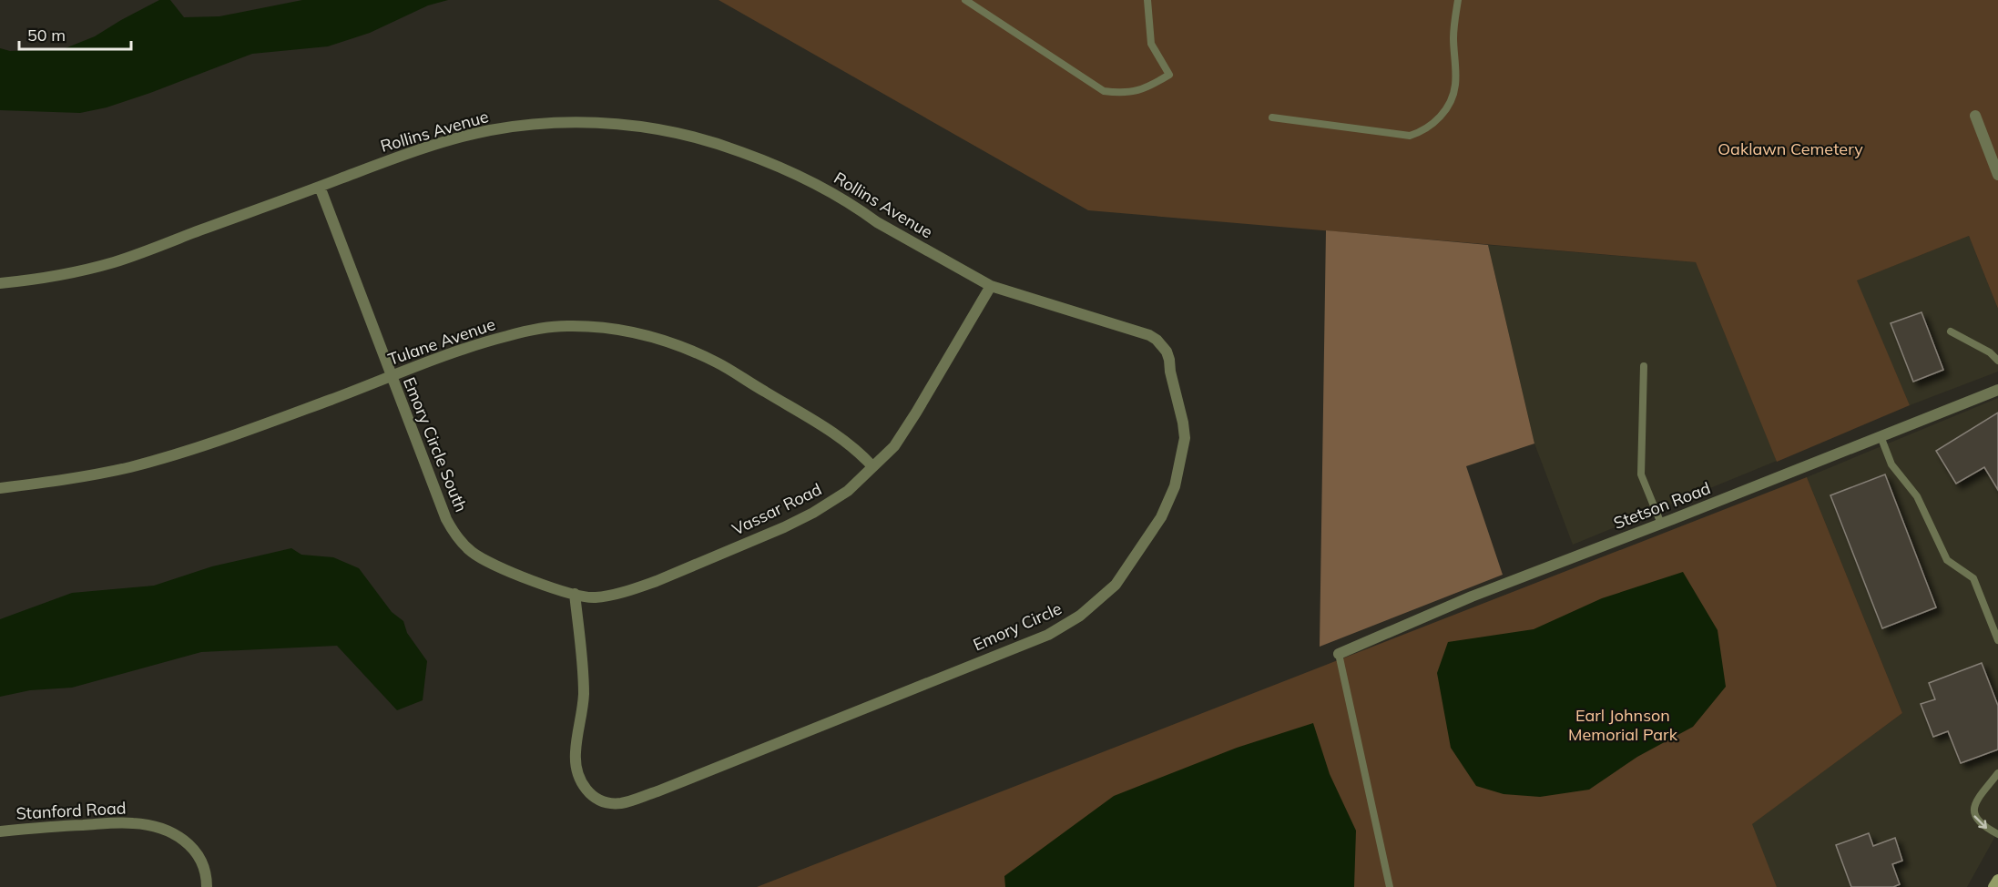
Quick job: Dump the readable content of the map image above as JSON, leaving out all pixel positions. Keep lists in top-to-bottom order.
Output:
{
  "streets": {
    "street": [
      "Rollins Avenue",
      "Tulane Avenue",
      "Emory Circle South",
      "Stetson Road",
      "Vassar Road",
      "Emory Circle",
      "Stanford Road"
    ]
  },
  "crossings": [
    ["Rollins Avenue", "Emory Circle South"],
    ["Rollins Avenue", "Vassar Road"],
    ["Rollins Avenue", "Emory Circle"],
    ["Tulane Avenue", "Emory Circle South"],
    ["Tulane Avenue", "Vassar Road"],
    ["Emory Circle South", "Vassar Road"],
    ["Emory Circle South", "Emory Circle"],
    ["Vassar Road", "Emory Circle"]
  ],
  "parks": ["Oaklawn Cemetery", "Earl Johnson Memorial Park"],
  "scale_bar": "50 m"
}
